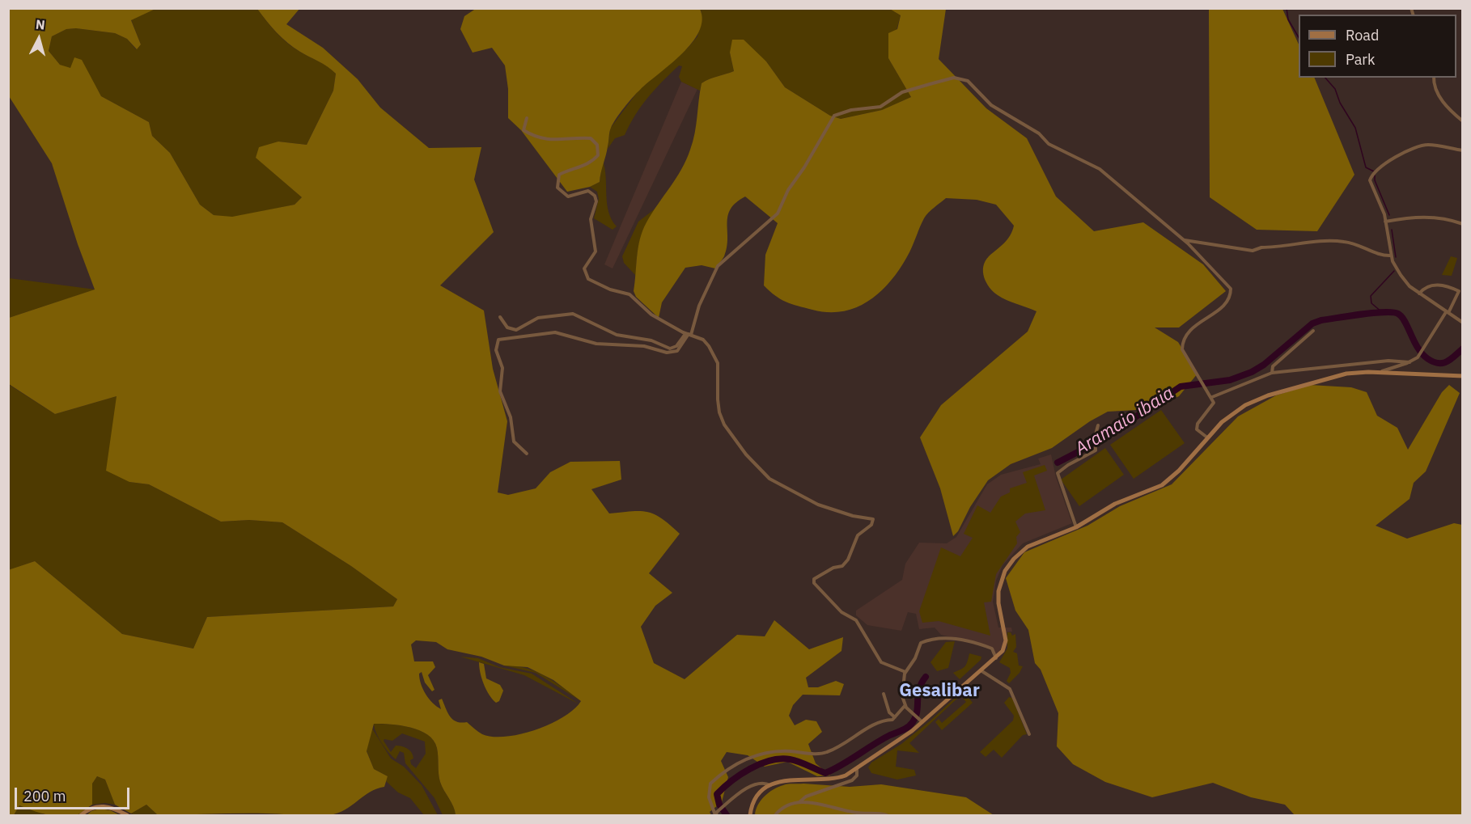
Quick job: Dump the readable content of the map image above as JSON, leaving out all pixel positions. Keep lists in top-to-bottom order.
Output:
{
  "districts": ["Gesalibar"],
  "water": ["Aramaio ibaia"],
  "legend": ["Road", "Park"],
  "scale_bar": "200 m",
  "north": "top"
}
